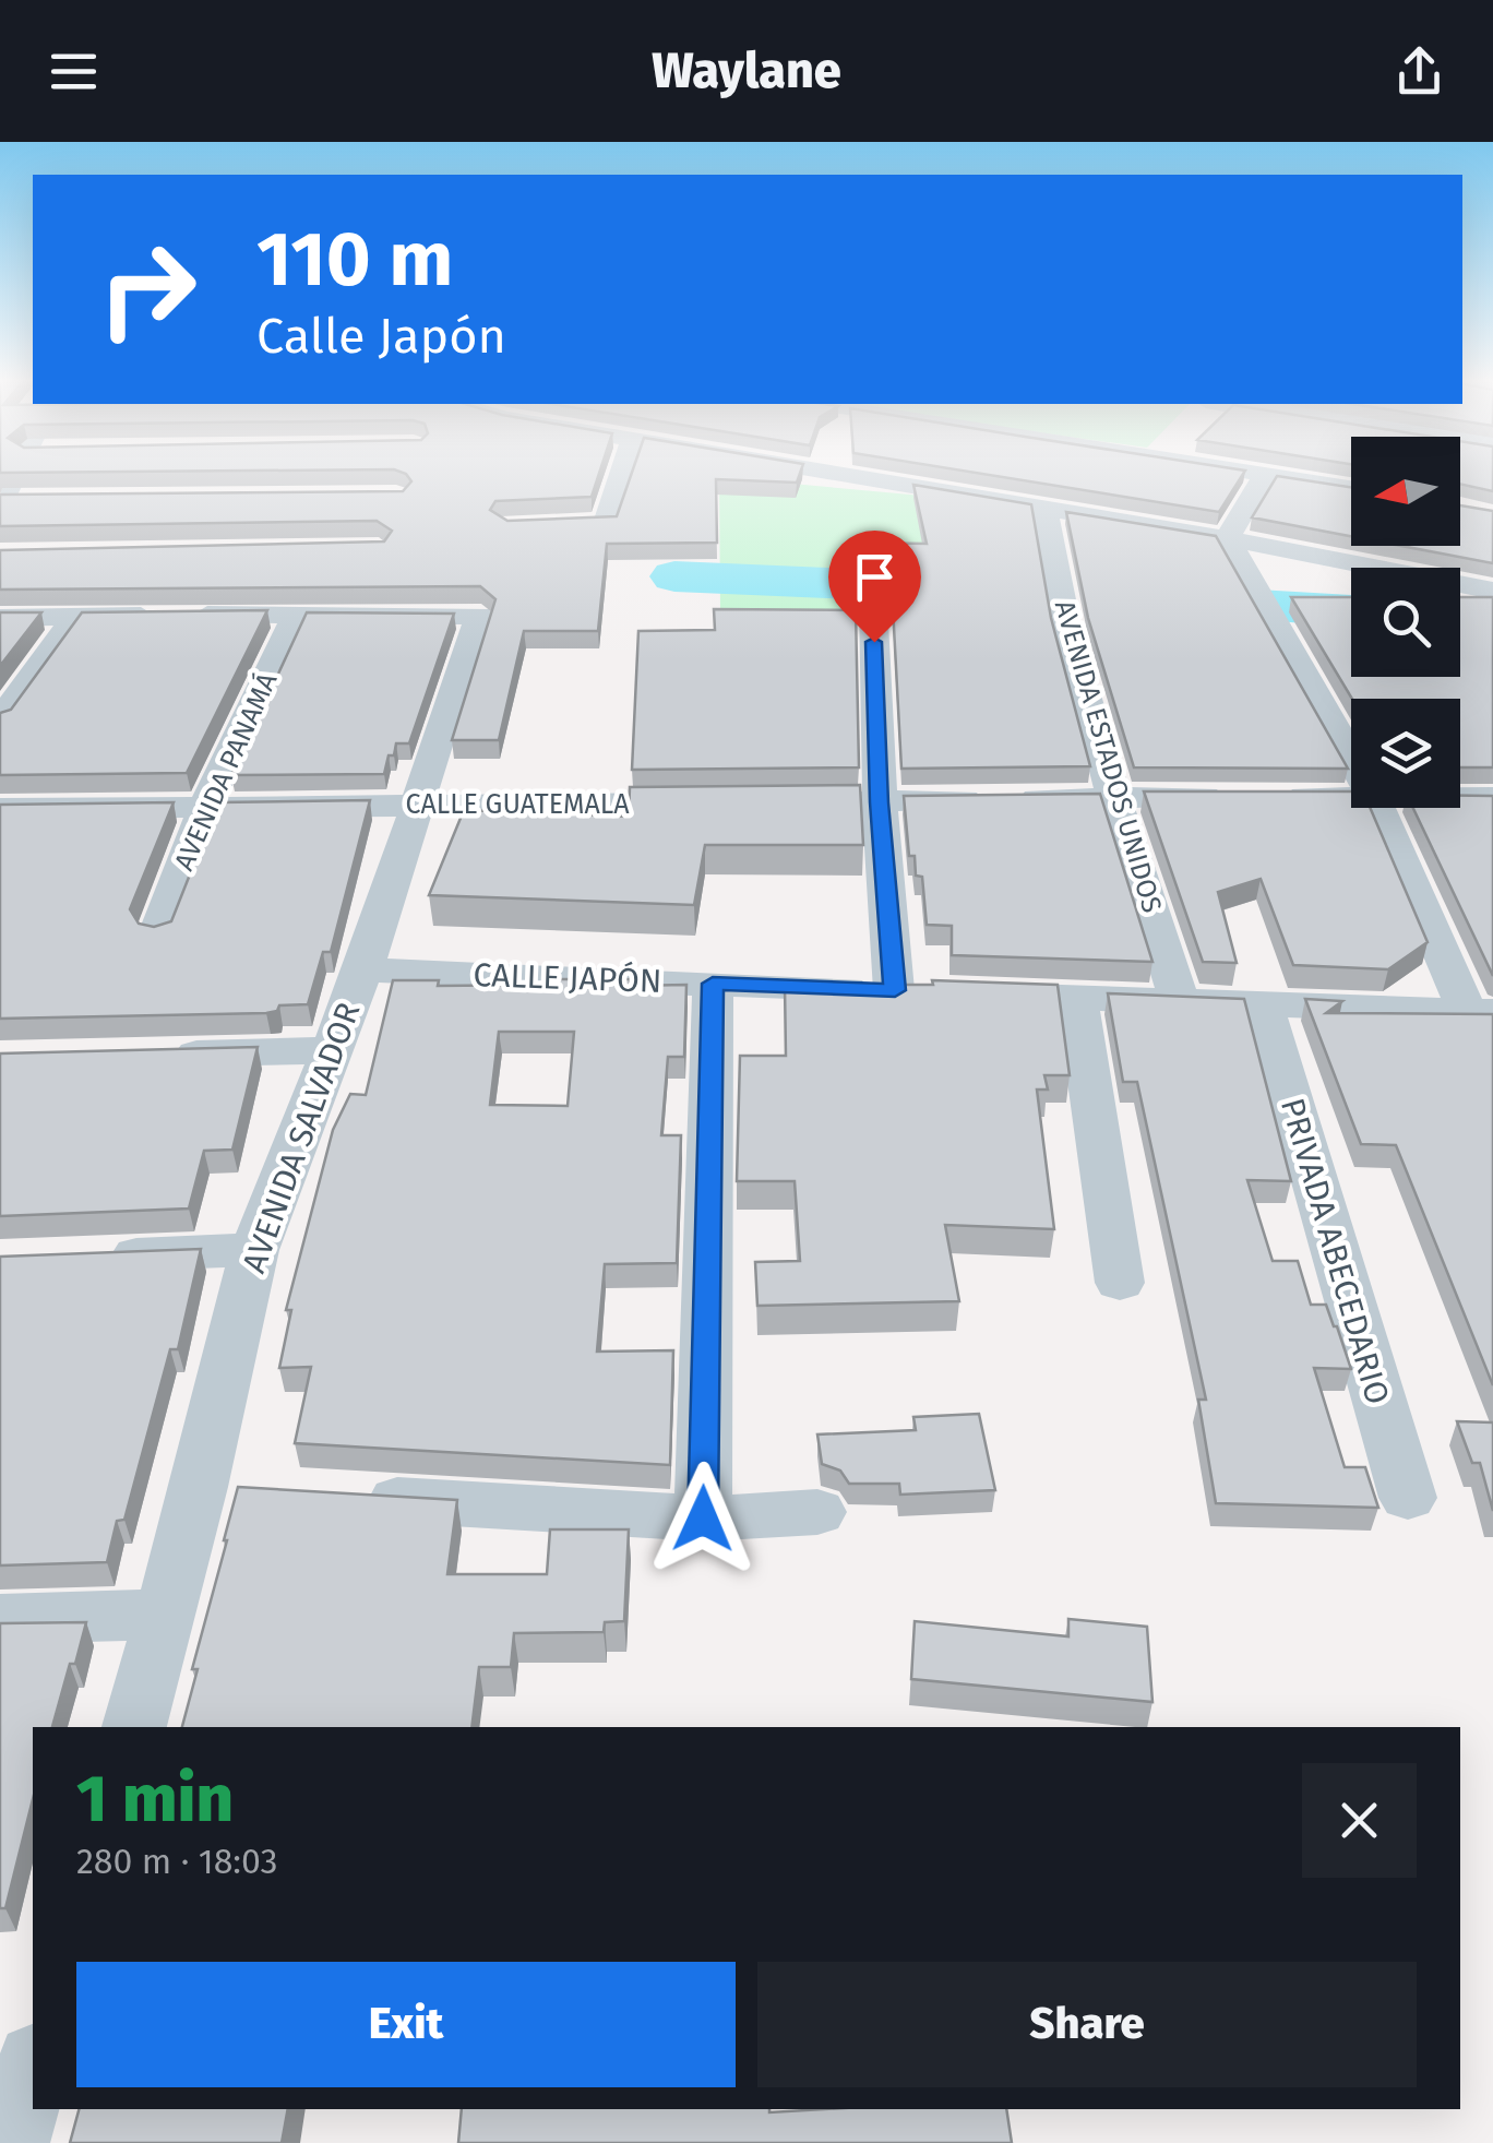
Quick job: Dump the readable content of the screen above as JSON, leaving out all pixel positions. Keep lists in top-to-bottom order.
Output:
{
  "streets": {
    "street": [
      "AVENIDA ESTADOS UNIDOS",
      "AVENIDA PANAMÁ",
      "CALLE GUATEMALA",
      "CALLE JAPÓN",
      "AVENIDA SALVADOR",
      "PRIVADA ABECEDARIO"
    ]
  },
  "crossings": [
    ["AVENIDA ESTADOS UNIDOS", "CALLE GUATEMALA"],
    ["AVENIDA ESTADOS UNIDOS", "CALLE JAPÓN"],
    ["AVENIDA PANAMÁ", "CALLE GUATEMALA"],
    ["CALLE GUATEMALA", "AVENIDA SALVADOR"],
    ["CALLE JAPÓN", "AVENIDA SALVADOR"],
    ["CALLE JAPÓN", "PRIVADA ABECEDARIO"]
  ],
  "north": "left",
  "page": {
    "header": "Waylane",
    "turn": ["110 m", "Calle Japón"],
    "heading": ["1 min", "280 m · 18:03"],
    "buttons": ["Exit", "Share"]
  }
}
